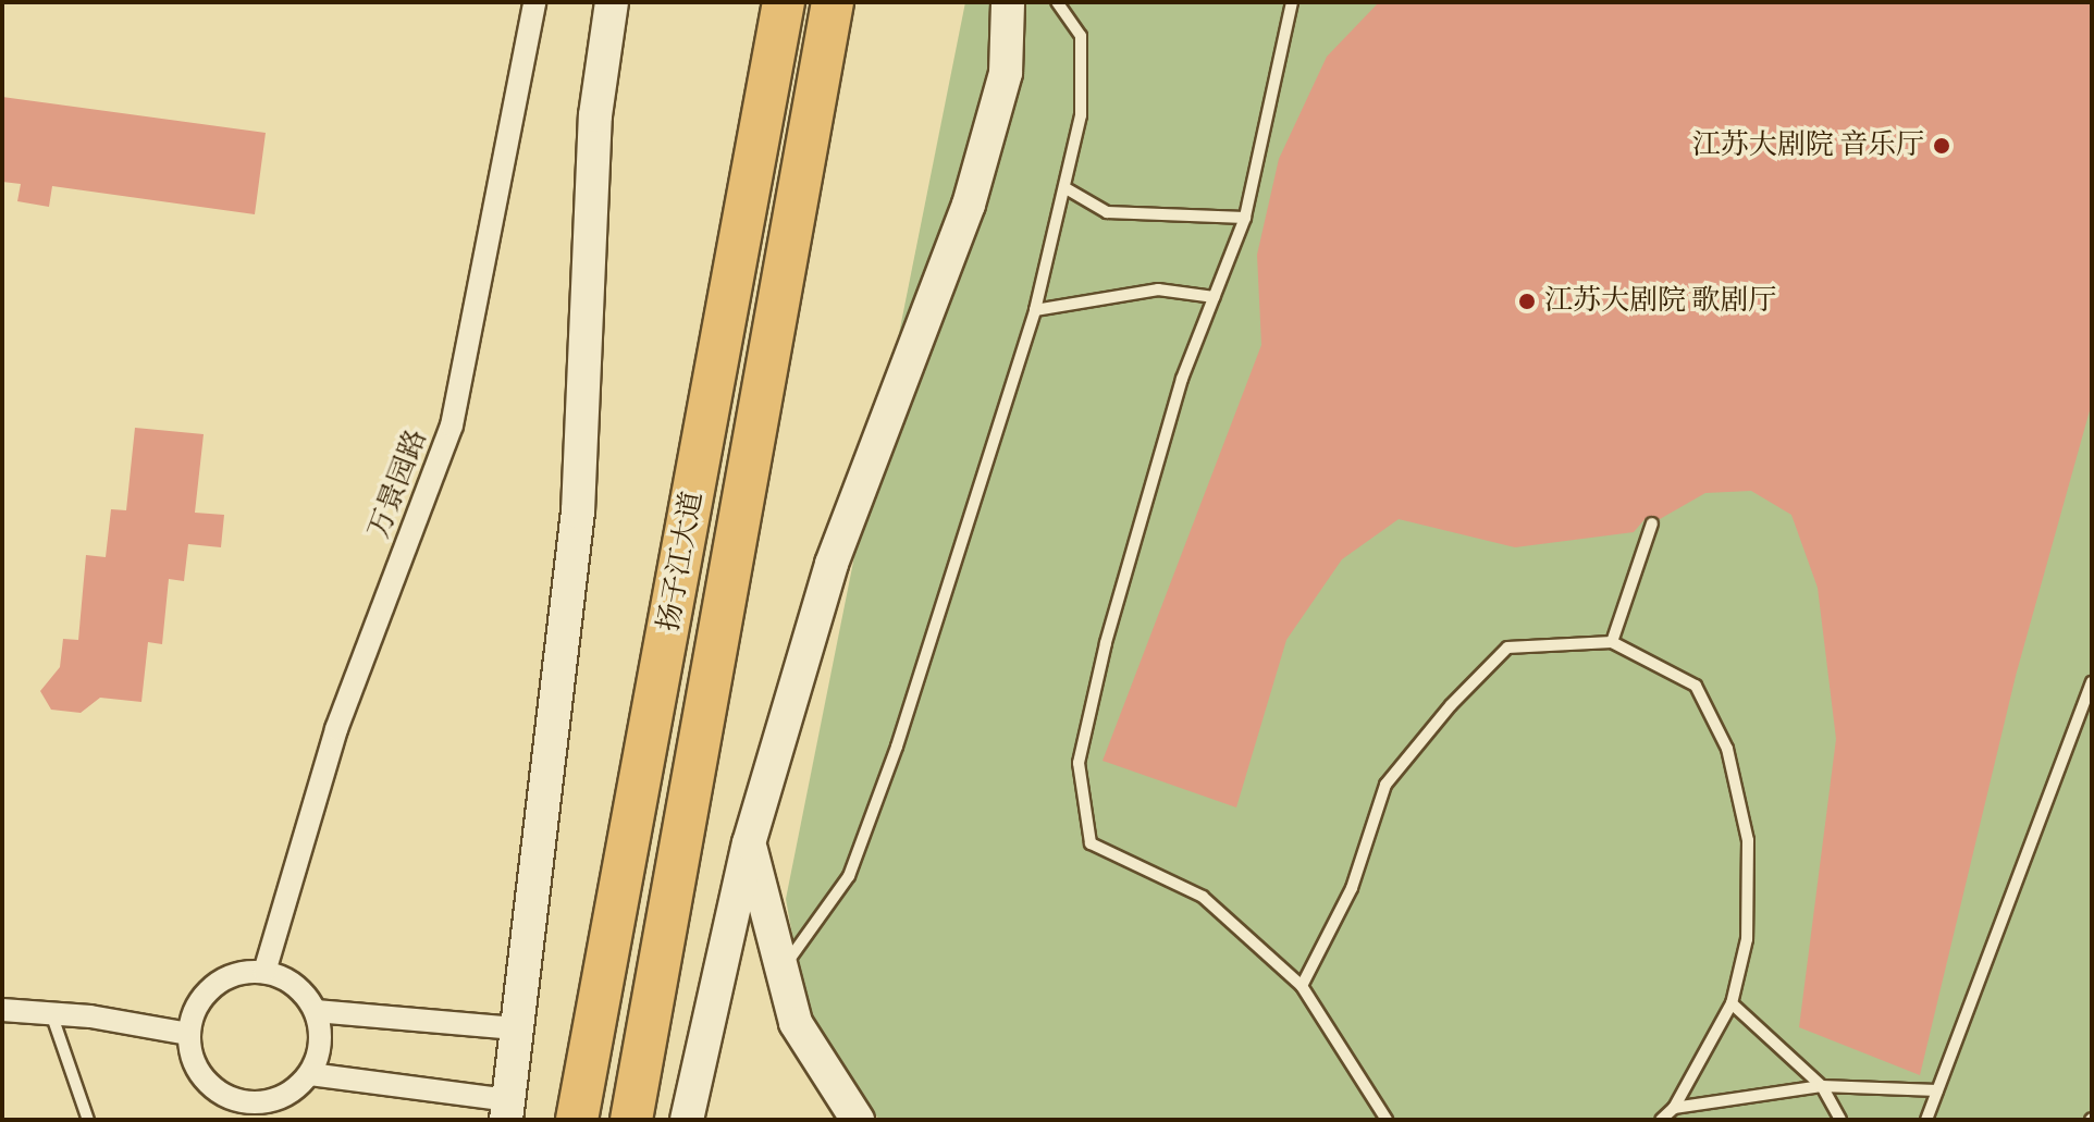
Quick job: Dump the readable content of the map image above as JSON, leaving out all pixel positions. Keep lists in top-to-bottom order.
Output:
{
  "streets": {
    "highway": ["扬子江大道"],
    "street": ["万景园路"]
  },
  "places": ["江苏大剧院 音乐厅", "江苏大剧院 歌剧厅"]
}
